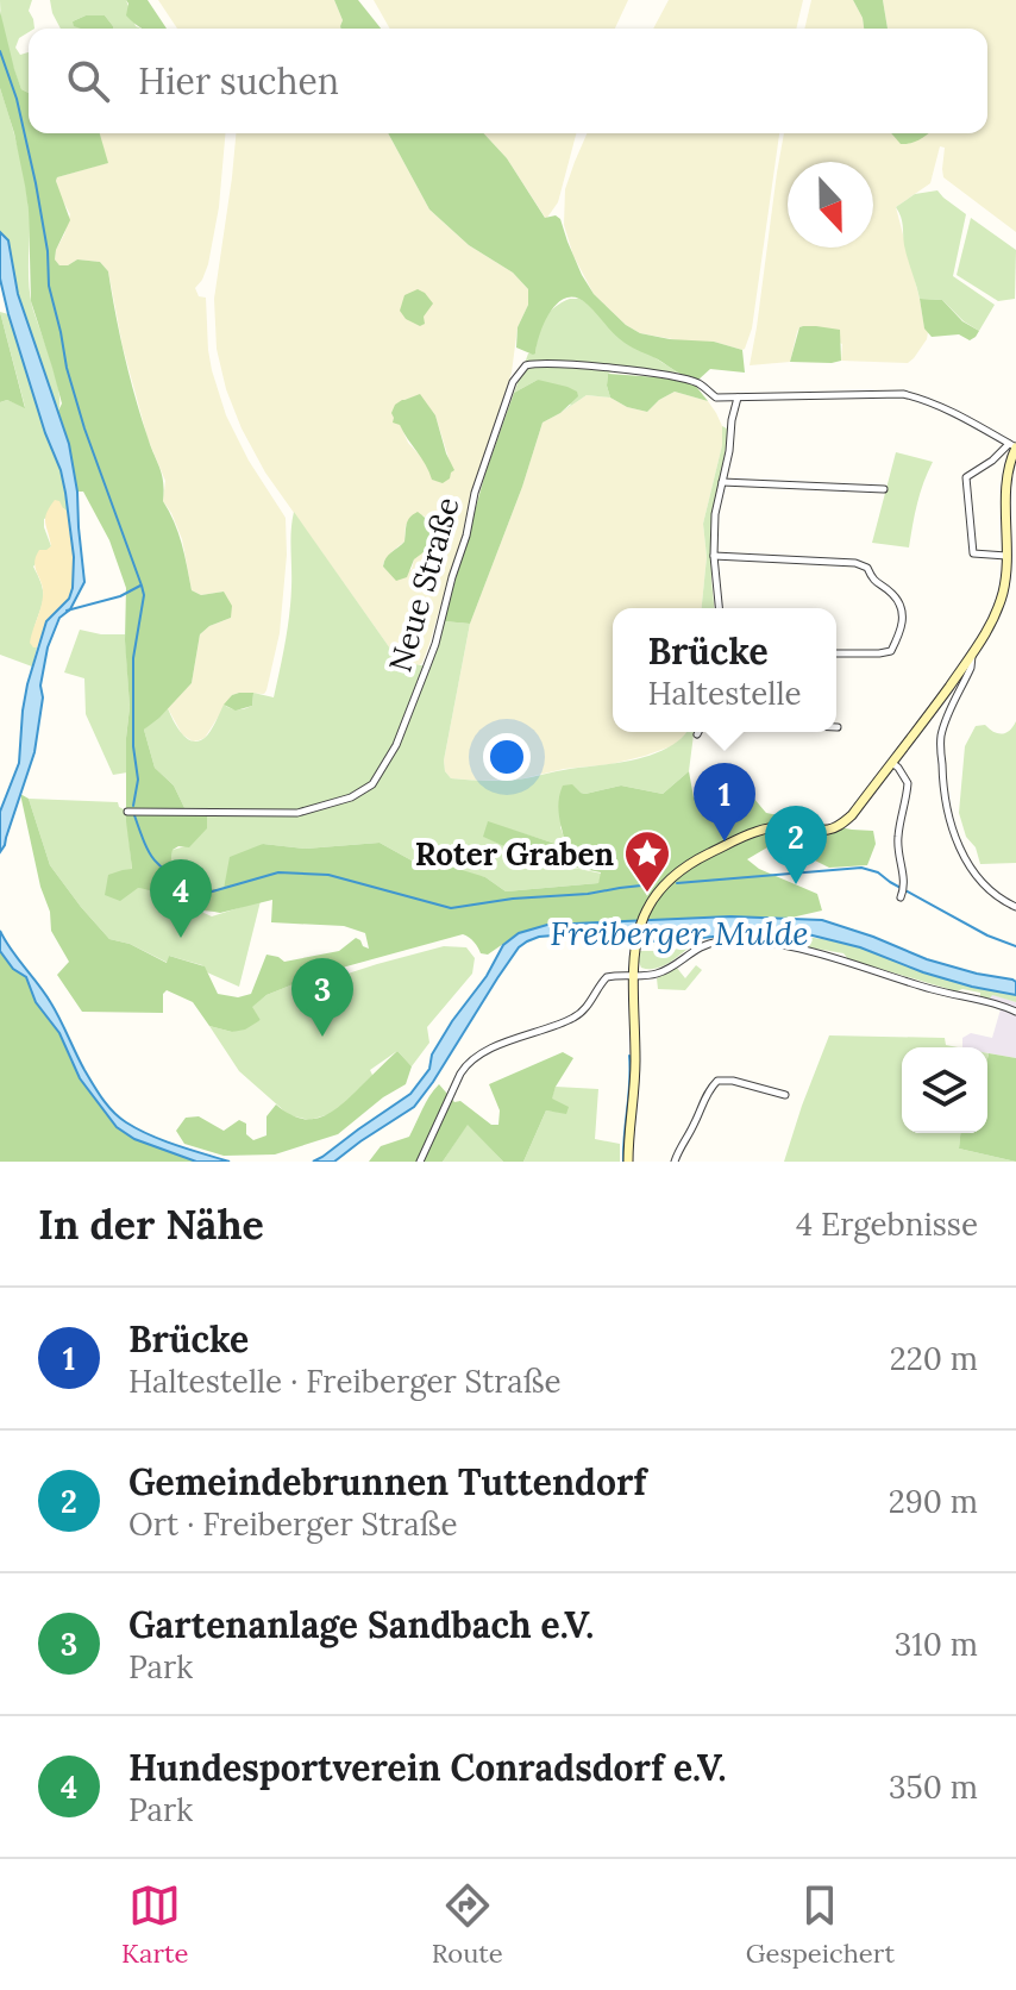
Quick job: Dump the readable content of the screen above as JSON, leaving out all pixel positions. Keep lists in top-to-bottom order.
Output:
{
  "streets": {
    "street": ["Neue Straße"]
  },
  "water": ["Freiberger Mulde"],
  "places": {
    "place": ["Roter Graben"]
  },
  "north": "bottom",
  "page": {
    "search": "Hier suchen",
    "popup": ["Brücke", "Haltestelle"],
    "pins": [
      "1",
      "2",
      "4",
      "3"
    ],
    "heading": ["In der Nähe", "4 Ergebnisse"],
    "list": [
      {
        "mark": "1",
        "name": "Brücke",
        "note": "Haltestelle · Freiberger Straße",
        "value": "220 m"
      },
      {
        "mark": "2",
        "name": "Gemeindebrunnen Tuttendorf",
        "note": "Ort · Freiberger Straße",
        "value": "290 m"
      },
      {
        "mark": "3",
        "name": "Gartenanlage Sandbach e.V.",
        "note": "Park",
        "value": "310 m"
      },
      {
        "mark": "4",
        "name": "Hundesportverein Conradsdorf e.V.",
        "note": "Park",
        "value": "350 m"
      }
    ],
    "nav": ["Karte", "Route", "Gespeichert"]
  }
}
